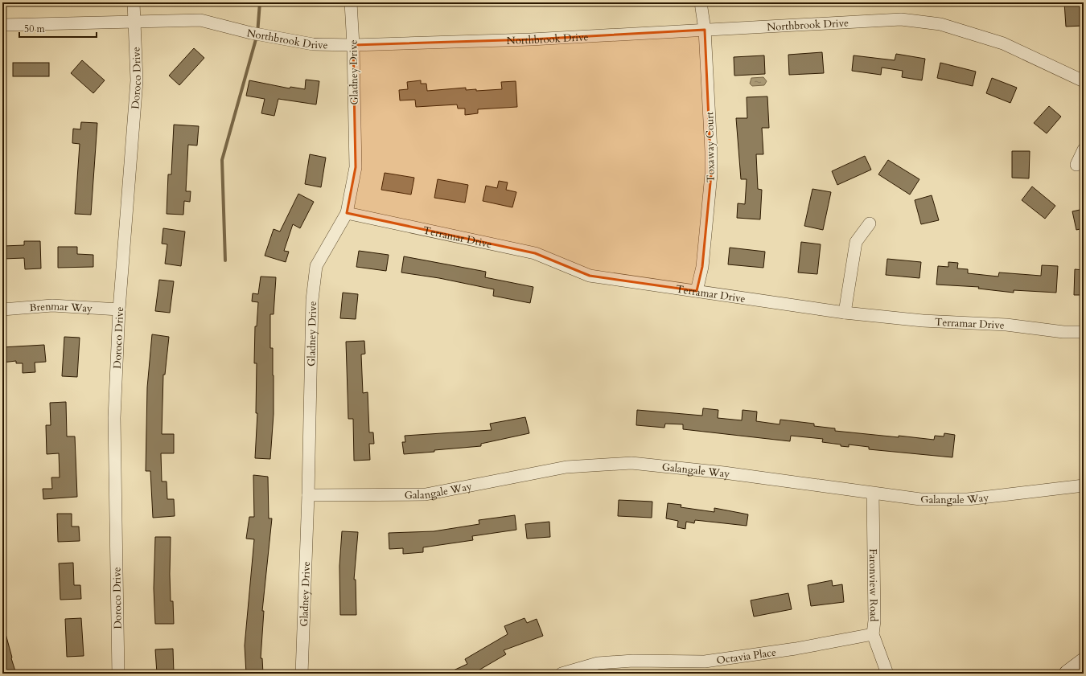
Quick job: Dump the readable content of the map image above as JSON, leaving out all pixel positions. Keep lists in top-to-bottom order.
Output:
{
  "streets": {
    "street": [
      "Northbrook Drive",
      "Gladney Drive",
      "Doroco Drive",
      "Toxaway Court",
      "Terramar Drive",
      "Brenmar Way",
      "Galangale Way",
      "Faronview Road",
      "Octavia Place"
    ]
  },
  "crossings": [
    ["Northbrook Drive", "Gladney Drive"],
    ["Northbrook Drive", "Doroco Drive"],
    ["Northbrook Drive", "Toxaway Court"],
    ["Gladney Drive", "Terramar Drive"],
    ["Gladney Drive", "Galangale Way"],
    ["Doroco Drive", "Brenmar Way"],
    ["Toxaway Court", "Terramar Drive"],
    ["Galangale Way", "Faronview Road"],
    ["Faronview Road", "Octavia Place"]
  ],
  "scale_bar": "50 m"
}
